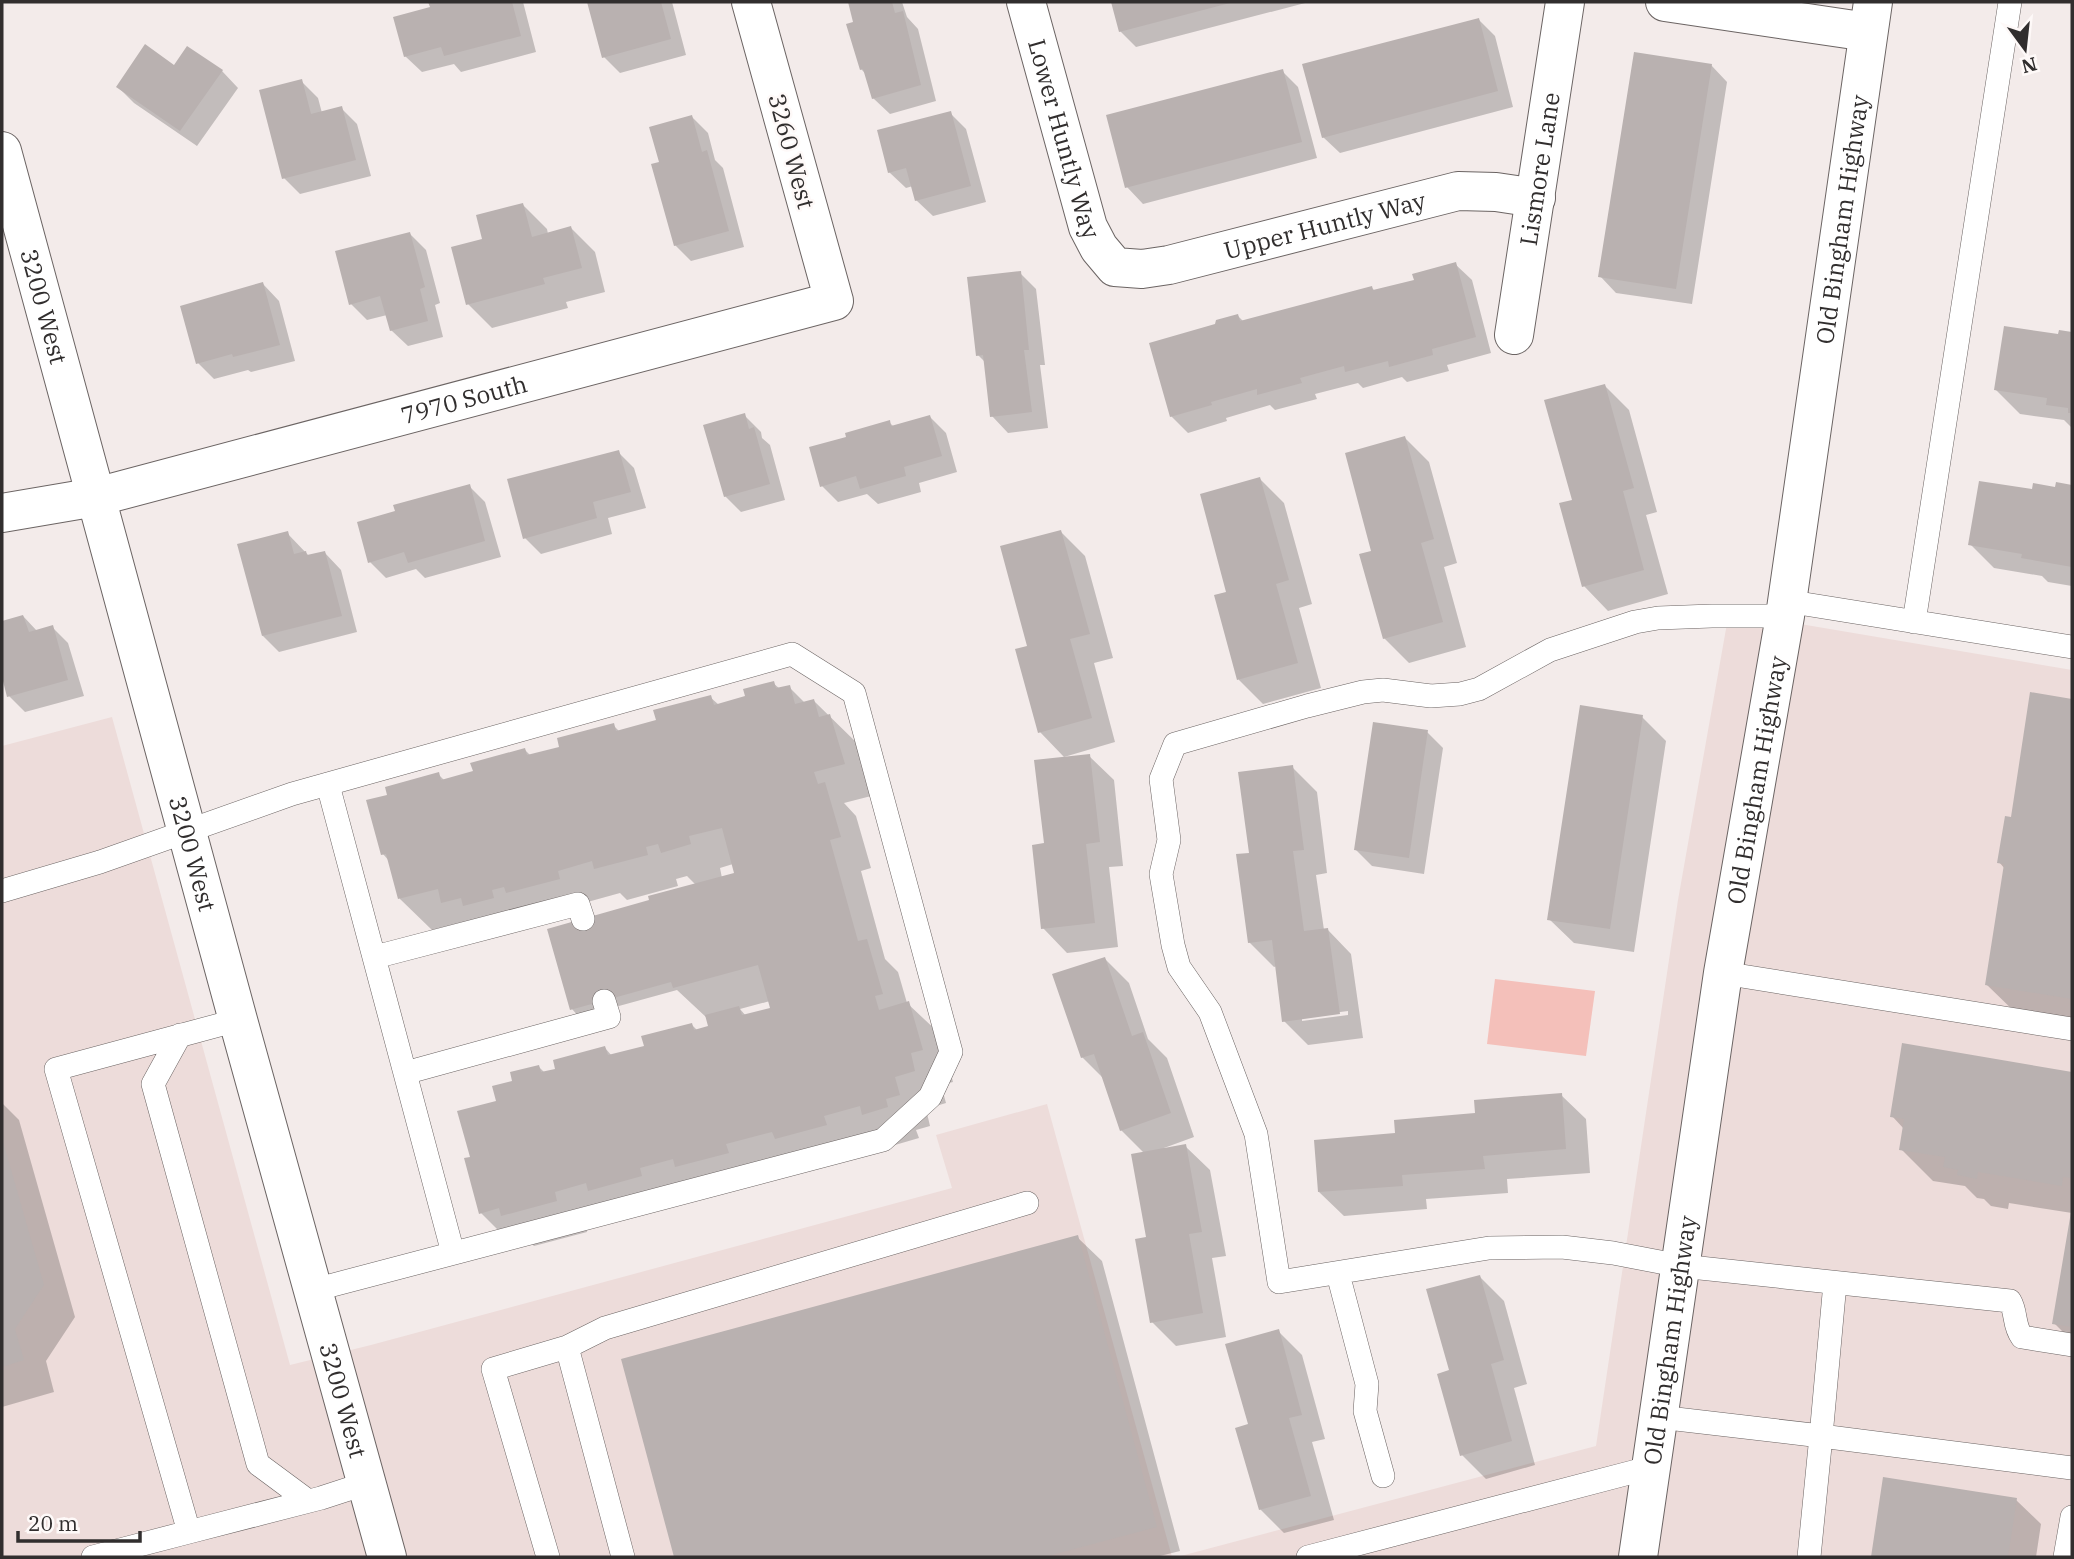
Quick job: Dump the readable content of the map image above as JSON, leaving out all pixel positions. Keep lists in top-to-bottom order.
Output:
{
  "streets": {
    "street": [
      "Lower Huntly Way",
      "3260 West",
      "Lismore Lane",
      "Old Bingham Highway",
      "Upper Huntly Way",
      "3200 West",
      "7970 South"
    ]
  },
  "crossings": [
    ["Lower Huntly Way", "Upper Huntly Way"],
    ["3260 West", "7970 South"],
    ["Lismore Lane", "Upper Huntly Way"],
    ["3200 West", "7970 South"]
  ],
  "scale_bar": "20 m",
  "north": "bottom"
}
